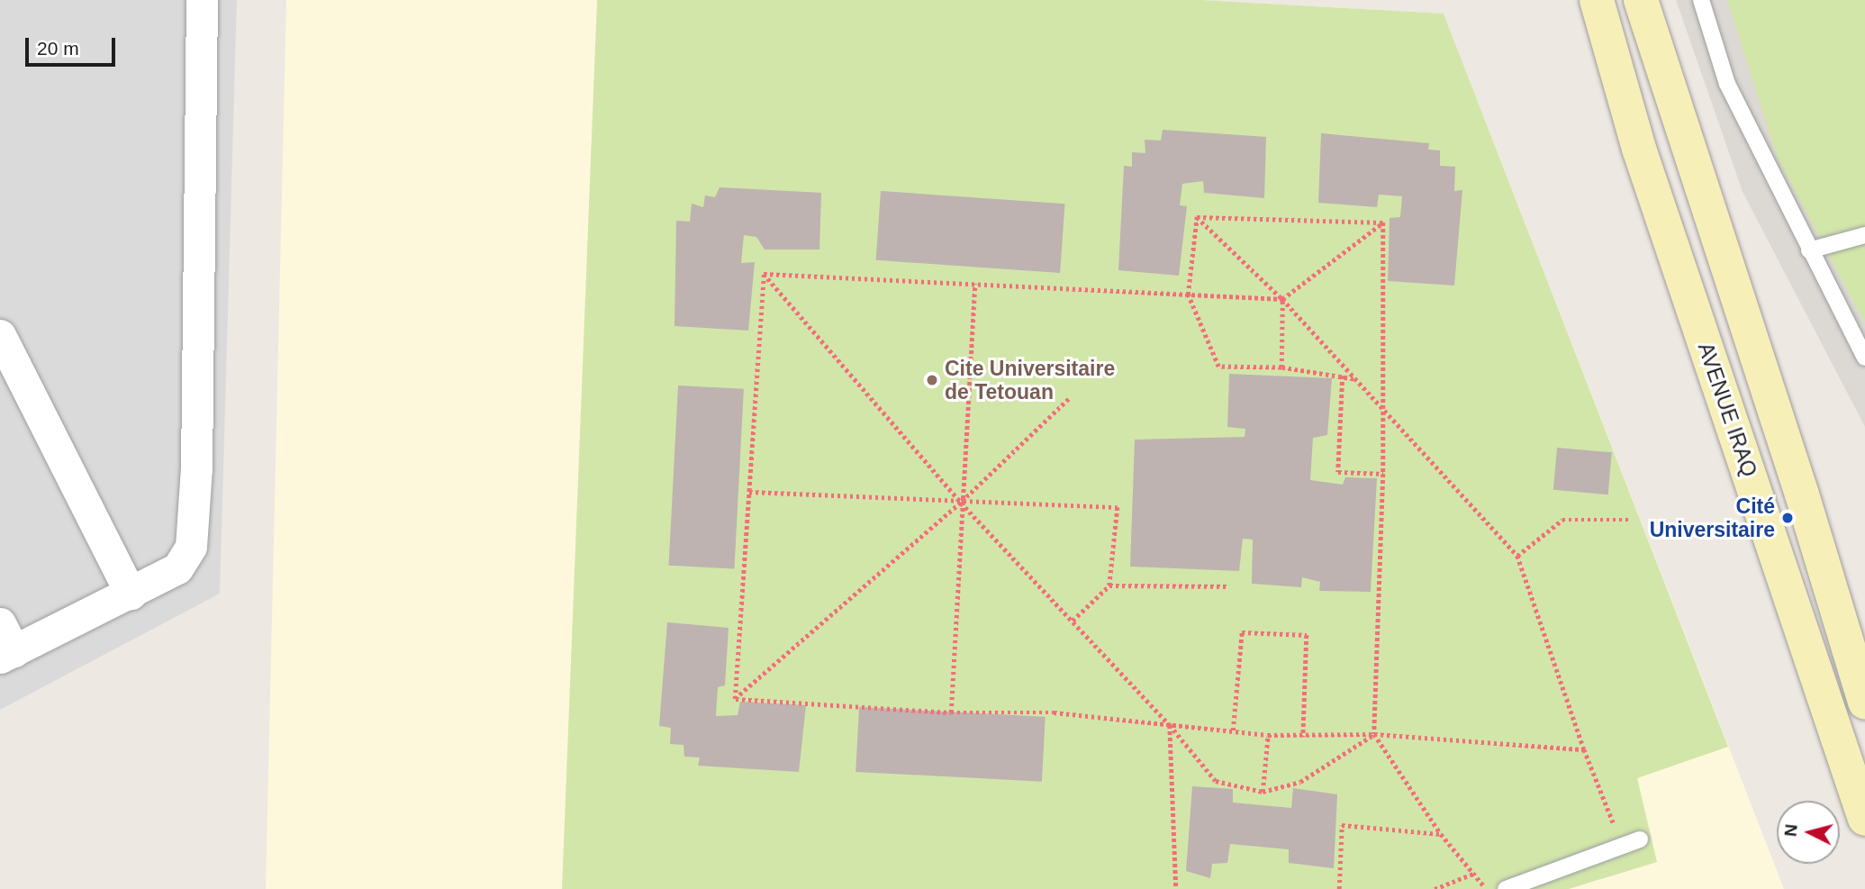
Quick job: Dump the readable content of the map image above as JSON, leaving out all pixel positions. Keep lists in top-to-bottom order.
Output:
{
  "streets": {
    "street": ["AVENUE IRAQ"]
  },
  "places": ["Cite Universitaire de Tetouan", "Cité Universitaire"],
  "scale_bar": "20 m",
  "north": "left"
}
